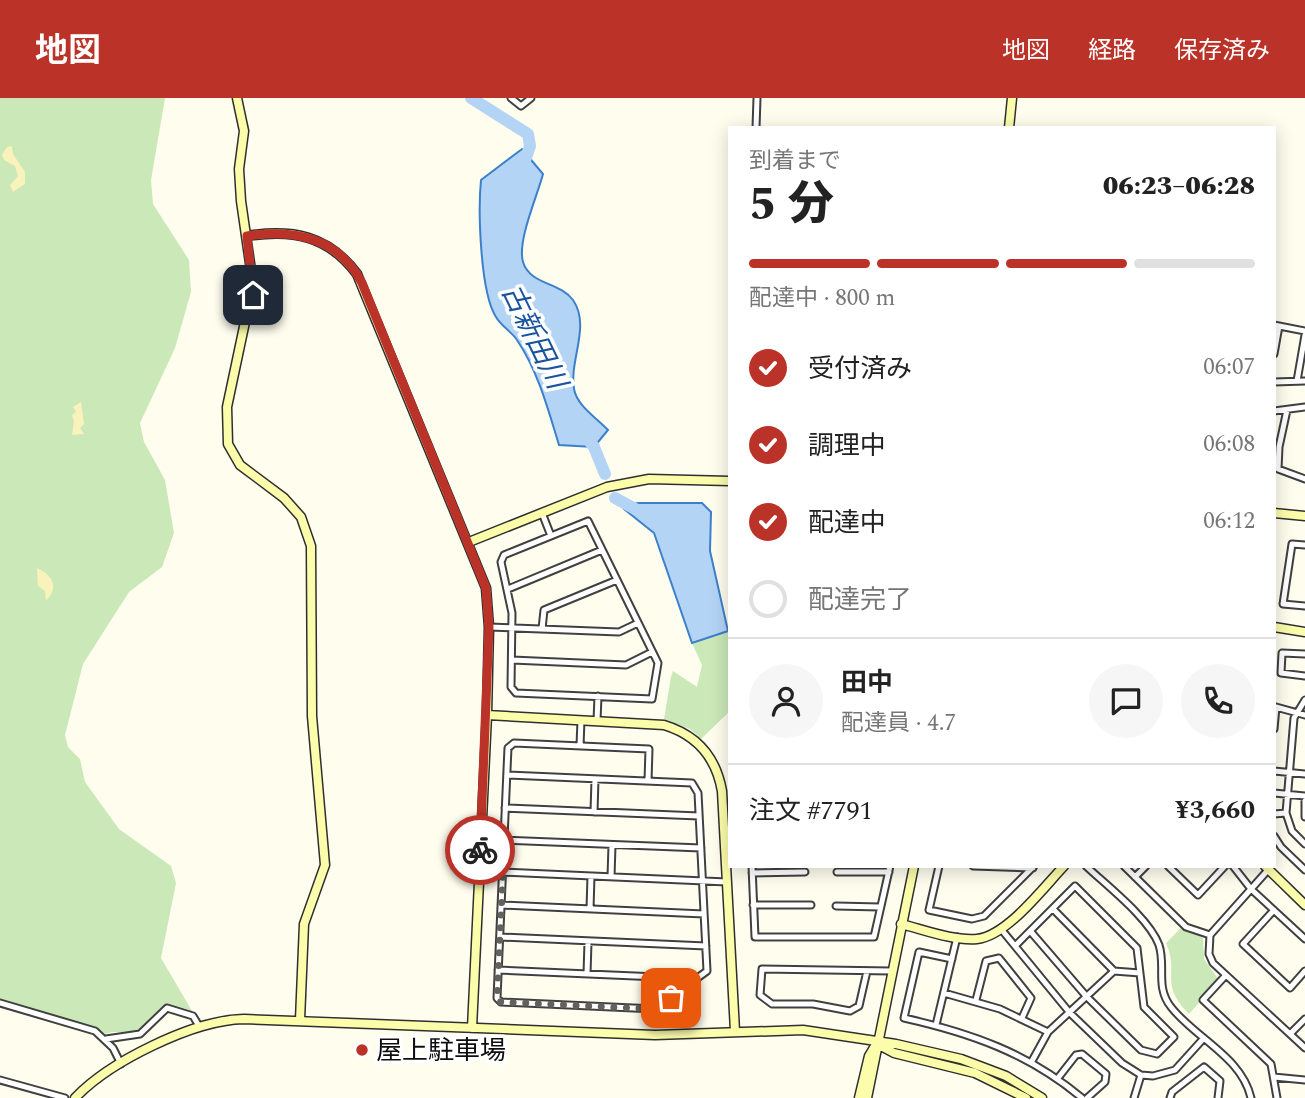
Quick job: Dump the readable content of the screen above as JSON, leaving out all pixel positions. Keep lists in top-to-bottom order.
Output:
{
  "water": ["古新田川"],
  "places": ["屋上駐車場"],
  "page": {
    "header": "地図",
    "nav": ["地図", "経路", "保存済み"],
    "heading": ["5 分", "到着まで", "06:23–06:28"],
    "panel": [
      "田中",
      "配達員 · 4.7",
      "注文 #7791",
      "¥3,660"
    ],
    "bar": "配達中 · 800 m",
    "list": [
      ["受付済み", "06:07"],
      ["調理中", "06:08"],
      ["配達中", "06:12"],
      "配達完了"
    ]
  }
}
